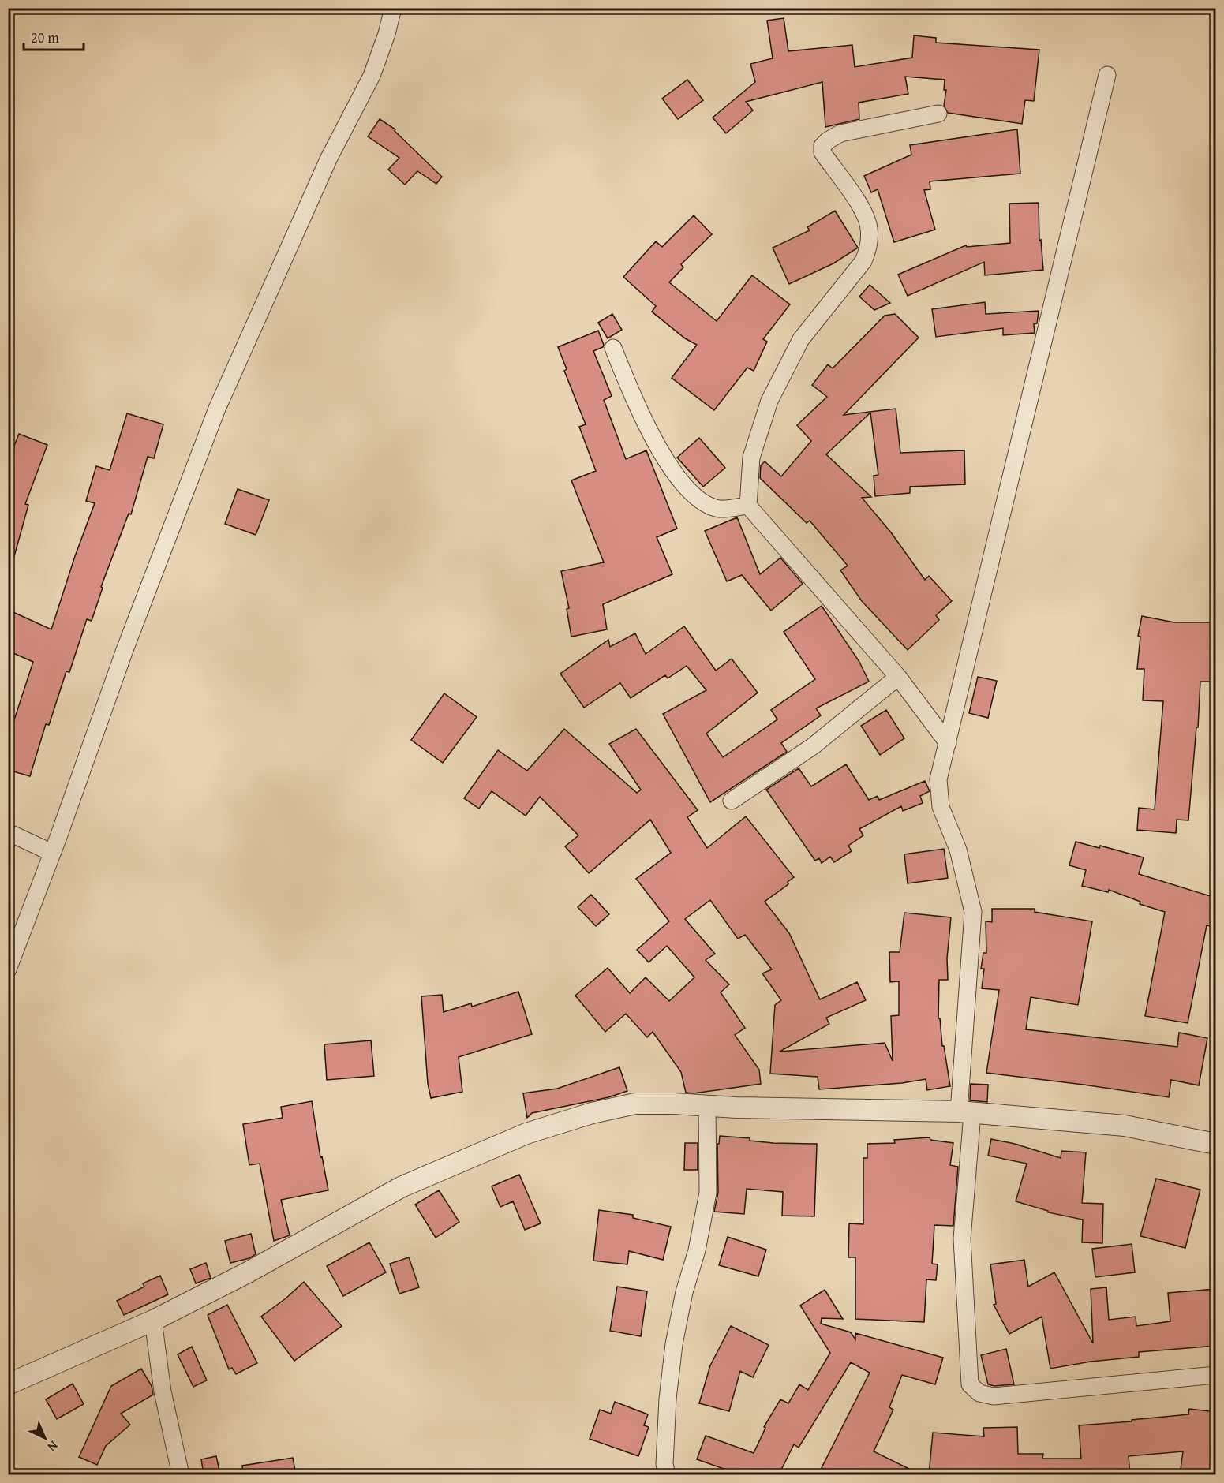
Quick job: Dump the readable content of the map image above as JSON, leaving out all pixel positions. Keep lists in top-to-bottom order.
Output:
{
  "scale_bar": "20 m",
  "north": "bottom right"
}
